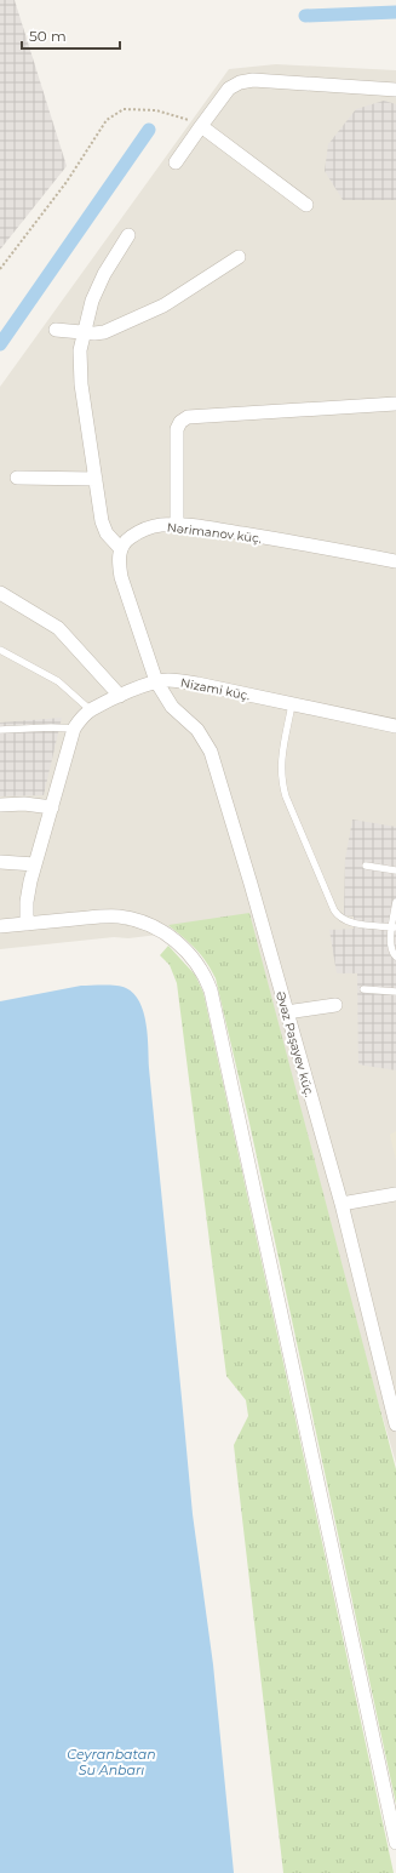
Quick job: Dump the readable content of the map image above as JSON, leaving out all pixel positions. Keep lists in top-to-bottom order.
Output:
{
  "streets": {
    "street": ["Nərimanov küç.", "Nizami küç.", "Əvəz Paşayev küç."]
  },
  "crossings": [
    ["Nizami küç.", "Əvəz Paşayev küç."]
  ],
  "water": ["Ceyranbatan Su Anbarı"],
  "scale_bar": "50 m"
}
